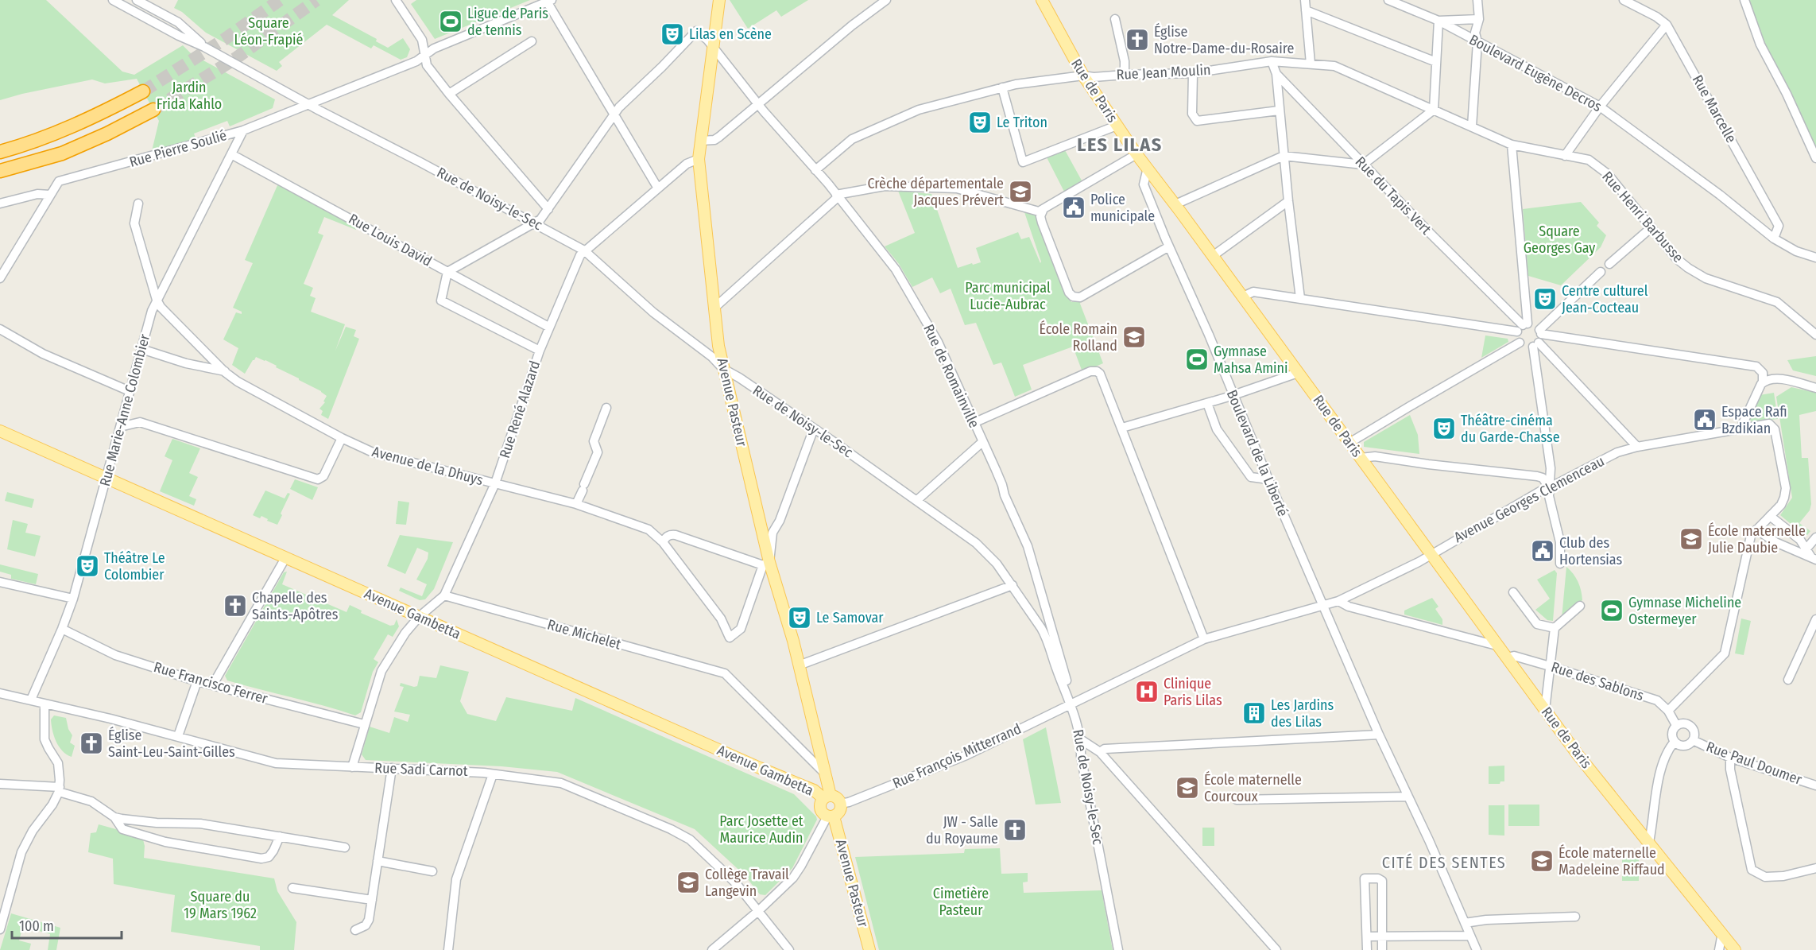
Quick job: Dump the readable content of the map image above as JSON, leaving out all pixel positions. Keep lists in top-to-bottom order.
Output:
{
  "streets": {
    "main road": ["Rue de Paris", "Avenue Pasteur", "Avenue Gambetta"],
    "street": [
      "Rue Jean Moulin",
      "Boulevard Eugène Decros",
      "Rue Marcelle",
      "Rue Pierre Soulié",
      "Rue du Tapis Vert",
      "Rue de Noisy-le-Sec",
      "Rue Henri Barbusse",
      "Rue Louis David",
      "Rue de Romainville",
      "Rue René Alazard",
      "Rue Marie-Anne Colombier",
      "Boulevard de la Liberté",
      "Avenue de la Dhuys",
      "Avenue Georges Clemenceau",
      "Rue Michelet",
      "Rue des Sablons",
      "Rue Francisco Ferrer",
      "Rue François Mitterrand",
      "Rue Paul Doumer",
      "Rue Sadi Carnot"
    ]
  },
  "crossings": [
    ["Rue Jean Moulin", "Rue de Paris"],
    ["Rue Jean Moulin", "Rue du Tapis Vert"],
    ["Rue Jean Moulin", "Rue Henri Barbusse"],
    ["Rue Jean Moulin", "Rue de Romainville"],
    ["Boulevard Eugène Decros", "Rue Marcelle"],
    ["Rue de Paris", "Boulevard de la Liberté"],
    ["Rue de Paris", "Avenue Georges Clemenceau"],
    ["Rue de Paris", "Rue des Sablons"],
    ["Rue Pierre Soulié", "Rue de Noisy-le-Sec"],
    ["Rue Pierre Soulié", "Rue Marie-Anne Colombier"],
    ["Rue de Noisy-le-Sec", "Rue de Romainville"],
    ["Rue de Noisy-le-Sec", "Avenue Pasteur"],
    ["Rue de Noisy-le-Sec", "Rue René Alazard"],
    ["Rue de Noisy-le-Sec", "Rue François Mitterrand"],
    ["Rue Louis David", "Rue René Alazard"],
    ["Rue Louis David", "Rue Marie-Anne Colombier"],
    ["Rue de Romainville", "Avenue Pasteur"],
    ["Avenue Pasteur", "Avenue de la Dhuys"],
    ["Avenue Pasteur", "Avenue Gambetta"],
    ["Avenue Pasteur", "Rue Michelet"],
    ["Avenue Pasteur", "Rue François Mitterrand"],
    ["Rue René Alazard", "Avenue de la Dhuys"],
    ["Rue René Alazard", "Avenue Gambetta"],
    ["Rue René Alazard", "Rue Michelet"],
    ["Rue René Alazard", "Rue Francisco Ferrer"],
    ["Rue René Alazard", "Rue Sadi Carnot"],
    ["Rue Marie-Anne Colombier", "Avenue de la Dhuys"],
    ["Rue Marie-Anne Colombier", "Avenue Gambetta"],
    ["Rue Marie-Anne Colombier", "Rue Francisco Ferrer"],
    ["Rue Marie-Anne Colombier", "Rue Sadi Carnot"],
    ["Boulevard de la Liberté", "Avenue Georges Clemenceau"],
    ["Avenue Georges Clemenceau", "Rue François Mitterrand"],
    ["Avenue Gambetta", "Rue François Mitterrand"],
    ["Rue des Sablons", "Rue Paul Doumer"]
  ],
  "districts": ["LES LILAS", "CITÉ DES SENTES"],
  "parks": [
    "Square Léon-Frapié",
    "Jardin Frida Kahlo",
    "Square Georges Gay",
    "Parc municipal Lucie-Aubrac",
    "Parc Josette et Maurice Audin",
    "Cimetière Pasteur",
    "Square du 19 Mars 1962"
  ],
  "places": {
    "sports": ["Ligue de Paris de tennis", "Gymnase Mahsa Amini", "Gymnase Micheline Ostermeyer"],
    "theatre": [
      "Lilas en Scène",
      "Le Triton",
      "Centre culturel Jean-Cocteau",
      "Théâtre-cinéma du Garde-Chasse",
      "Théâtre Le Colombier",
      "Le Samovar"
    ],
    "church": [
      "Église Notre-Dame-du-Rosaire",
      "Chapelle des Saints-Apôtres",
      "Église Saint-Leu-Saint-Gilles",
      "JW - Salle du Royaume"
    ],
    "school or university": [
      "Crèche départementale Jacques Prévert",
      "École Romain Rolland",
      "École maternelle Julie Daubie",
      "École maternelle Courcoux",
      "École maternelle Madeleine Riffaud",
      "Collège Travail Langevin"
    ],
    "public building": ["Police municipale", "Espace Rafi Bzdikian", "Club des Hortensias"],
    "hospital": ["Clinique Paris Lilas"],
    "building": ["Les Jardins des Lilas"]
  },
  "scale_bar": "100 m"
}
